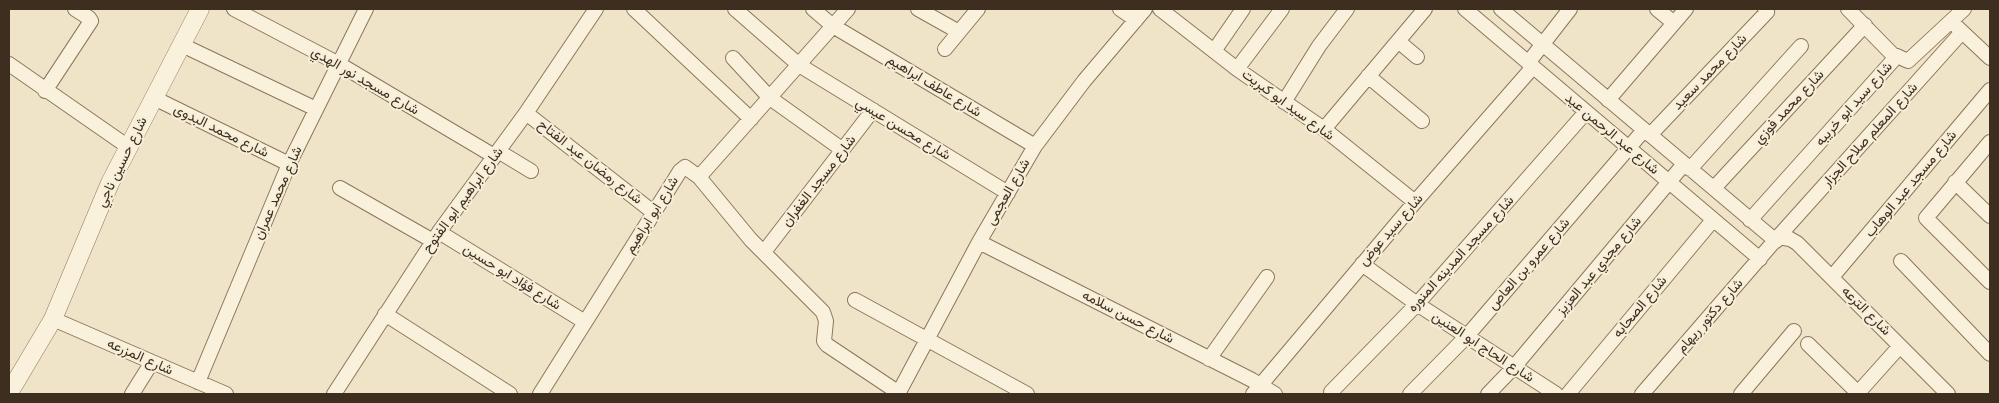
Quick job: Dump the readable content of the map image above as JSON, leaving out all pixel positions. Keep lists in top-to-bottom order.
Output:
{
  "streets": {
    "street": [
      "شارع محمد سعيد",
      "شارع مسجد نور الهدي",
      "شارع عاطف ابراهيم",
      "شارع سيد ابو خريبه",
      "شارع سيد ابو كبريت",
      "شارع محمد فوزي",
      "شارع محسن عيسي",
      "شارع محمد البدوى",
      "شارع عبد الرحمن عيد",
      "شارع المعلم صلاح الجزار",
      "شارع حسين ناجي",
      "شارع رمضان عبد الفتاح",
      "شارع مسجد الغفران",
      "شارع مسجد عبد الوهاب",
      "شارع العجمى",
      "شارع محمد عمران",
      "شارع ابراهيم ابو الفتوح",
      "شارع ابو ابراهيم",
      "شارع سيد عوض",
      "شارع مسجد المدينه المنوره",
      "شارع عمرو بن العاص",
      "شارع مجدي عبد العزيز",
      "شارع فؤاد ابو حسين",
      "شارع الصحابه",
      "شارع الترعه",
      "شارع دكتور ريهام",
      "شارع حسن سلامه",
      "شارع الحاج ابو العنين",
      "شارع المزرعه"
    ]
  },
  "crossings": [
    ["شارع محمد سعيد", "شارع عبد الرحمن عيد"],
    ["شارع محمد سعيد", "شارع عمرو بن العاص"],
    ["شارع مسجد نور الهدي", "شارع محمد عمران"],
    ["شارع مسجد نور الهدي", "شارع ابراهيم ابو الفتوح"],
    ["شارع عاطف ابراهيم", "شارع العجمى"],
    ["شارع عاطف ابراهيم", "شارع ابو ابراهيم"],
    ["شارع سيد ابو خريبه", "شارع عبد الرحمن عيد"],
    ["شارع سيد ابو كبريت", "شارع سيد عوض"],
    ["شارع محمد فوزي", "شارع عبد الرحمن عيد"],
    ["شارع محسن عيسي", "شارع مسجد الغفران"],
    ["شارع محسن عيسي", "شارع العجمى"],
    ["شارع محسن عيسي", "شارع ابو ابراهيم"],
    ["شارع محمد البدوى", "شارع حسين ناجي"],
    ["شارع محمد البدوى", "شارع محمد عمران"],
    ["شارع عبد الرحمن عيد", "شارع المعلم صلاح الجزار"],
    ["شارع عبد الرحمن عيد", "شارع سيد عوض"],
    ["شارع عبد الرحمن عيد", "شارع مسجد المدينه المنوره"],
    ["شارع عبد الرحمن عيد", "شارع عمرو بن العاص"],
    ["شارع عبد الرحمن عيد", "شارع مجدي عبد العزيز"],
    ["شارع عبد الرحمن عيد", "شارع الصحابه"],
    ["شارع عبد الرحمن عيد", "شارع الترعه"],
    ["شارع عبد الرحمن عيد", "شارع دكتور ريهام"],
    ["شارع المعلم صلاح الجزار", "شارع الترعه"],
    ["شارع المعلم صلاح الجزار", "شارع دكتور ريهام"],
    ["شارع حسين ناجي", "شارع المزرعه"],
    ["شارع رمضان عبد الفتاح", "شارع ابراهيم ابو الفتوح"],
    ["شارع رمضان عبد الفتاح", "شارع ابو ابراهيم"],
    ["شارع مسجد عبد الوهاب", "شارع الترعه"],
    ["شارع العجمى", "شارع حسن سلامه"],
    ["شارع محمد عمران", "شارع المزرعه"],
    ["شارع ابراهيم ابو الفتوح", "شارع فؤاد ابو حسين"],
    ["شارع ابو ابراهيم", "شارع فؤاد ابو حسين"],
    ["شارع سيد عوض", "شارع حسن سلامه"],
    ["شارع سيد عوض", "شارع الحاج ابو العنين"],
    ["شارع مسجد المدينه المنوره", "شارع الحاج ابو العنين"],
    ["شارع عمرو بن العاص", "شارع الحاج ابو العنين"],
    ["شارع مجدي عبد العزيز", "شارع الحاج ابو العنين"],
    ["شارع الترعه", "شارع دكتور ريهام"]
  ]
}
